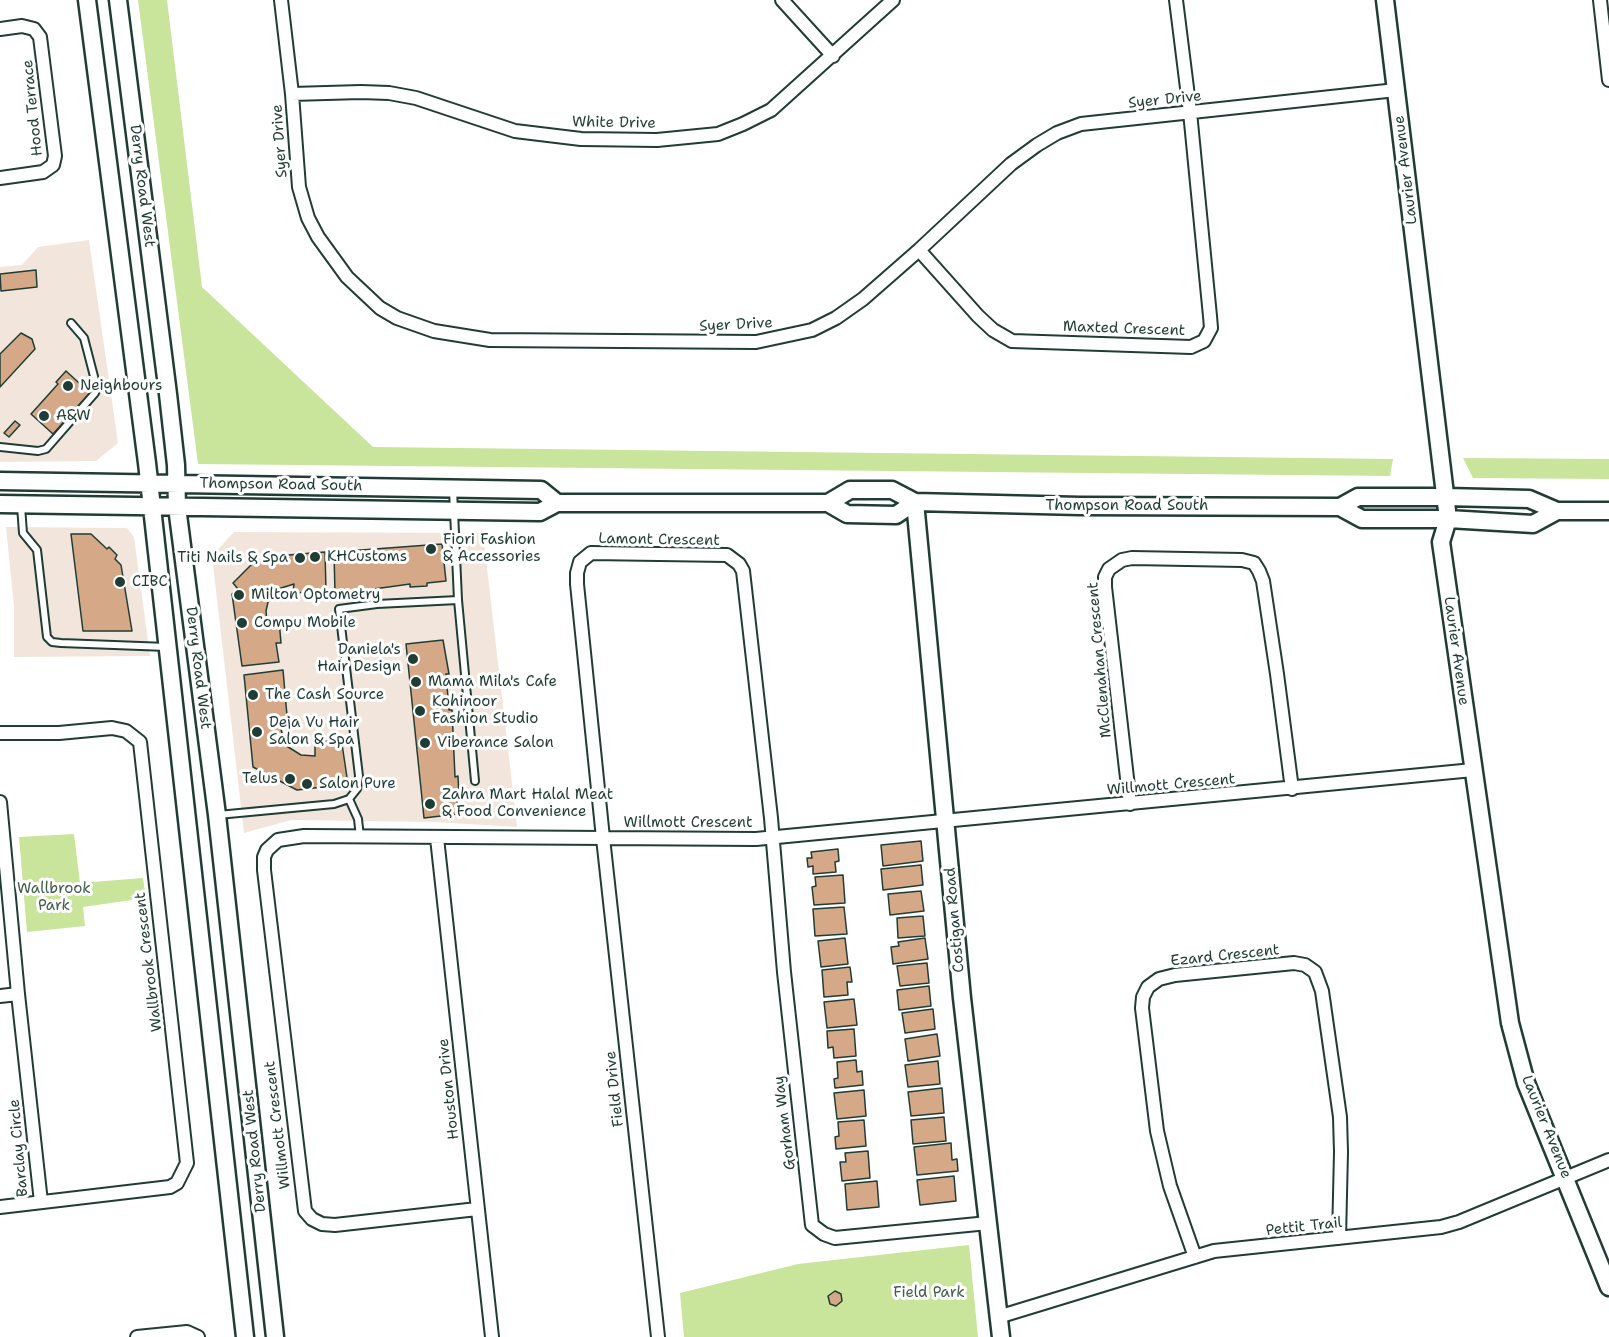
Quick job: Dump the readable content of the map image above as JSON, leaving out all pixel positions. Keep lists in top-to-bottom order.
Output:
{
  "streets": {
    "main road": [
      "Laurier Avenue",
      "Derry Road West",
      "Thompson Road South",
      "Costigan Road"
    ],
    "street": [
      "Syer Drive",
      "Hood Terrace",
      "White Drive",
      "Maxted Crescent",
      "Lamont Crescent",
      "McClenahan Crescent",
      "Willmott Crescent",
      "Ezard Crescent",
      "Wallbrook Crescent",
      "Houston Drive",
      "Field Drive",
      "Gorham Way",
      "Barclay Circle",
      "Pettit Trail"
    ]
  },
  "crossings": [
    ["Syer Drive", "White Drive"],
    ["Syer Drive", "Laurier Avenue"],
    ["Syer Drive", "Maxted Crescent"],
    ["Laurier Avenue", "Thompson Road South"],
    ["Laurier Avenue", "Willmott Crescent"],
    ["Laurier Avenue", "Pettit Trail"],
    ["Derry Road West", "Thompson Road South"],
    ["Thompson Road South", "Costigan Road"],
    ["Lamont Crescent", "Willmott Crescent"],
    ["Lamont Crescent", "Field Drive"],
    ["Lamont Crescent", "Gorham Way"],
    ["McClenahan Crescent", "Willmott Crescent"],
    ["Willmott Crescent", "Costigan Road"],
    ["Willmott Crescent", "Houston Drive"],
    ["Willmott Crescent", "Field Drive"],
    ["Willmott Crescent", "Gorham Way"],
    ["Costigan Road", "Gorham Way"],
    ["Costigan Road", "Pettit Trail"],
    ["Ezard Crescent", "Pettit Trail"],
    ["Wallbrook Crescent", "Barclay Circle"]
  ],
  "parks": ["Wallbrook Park", "Field Park"],
  "places": [
    "Neighbours",
    "A&W",
    "Fiori Fashion & Accessories",
    "KHCustoms",
    "Titi Nails & Spa",
    "CIBC",
    "Milton Optometry",
    "Compu Mobile",
    "Daniela's Hair Design",
    "Mama Mila's Cafe",
    "The Cash Source",
    "Kohinoor Fashion Studio",
    "Deja Vu Hair Salon & Spa",
    "Viberance Salon",
    "Telus",
    "Salon Pure",
    "Zahra Mart Halal Meat & Food Convenience"
  ]
}
